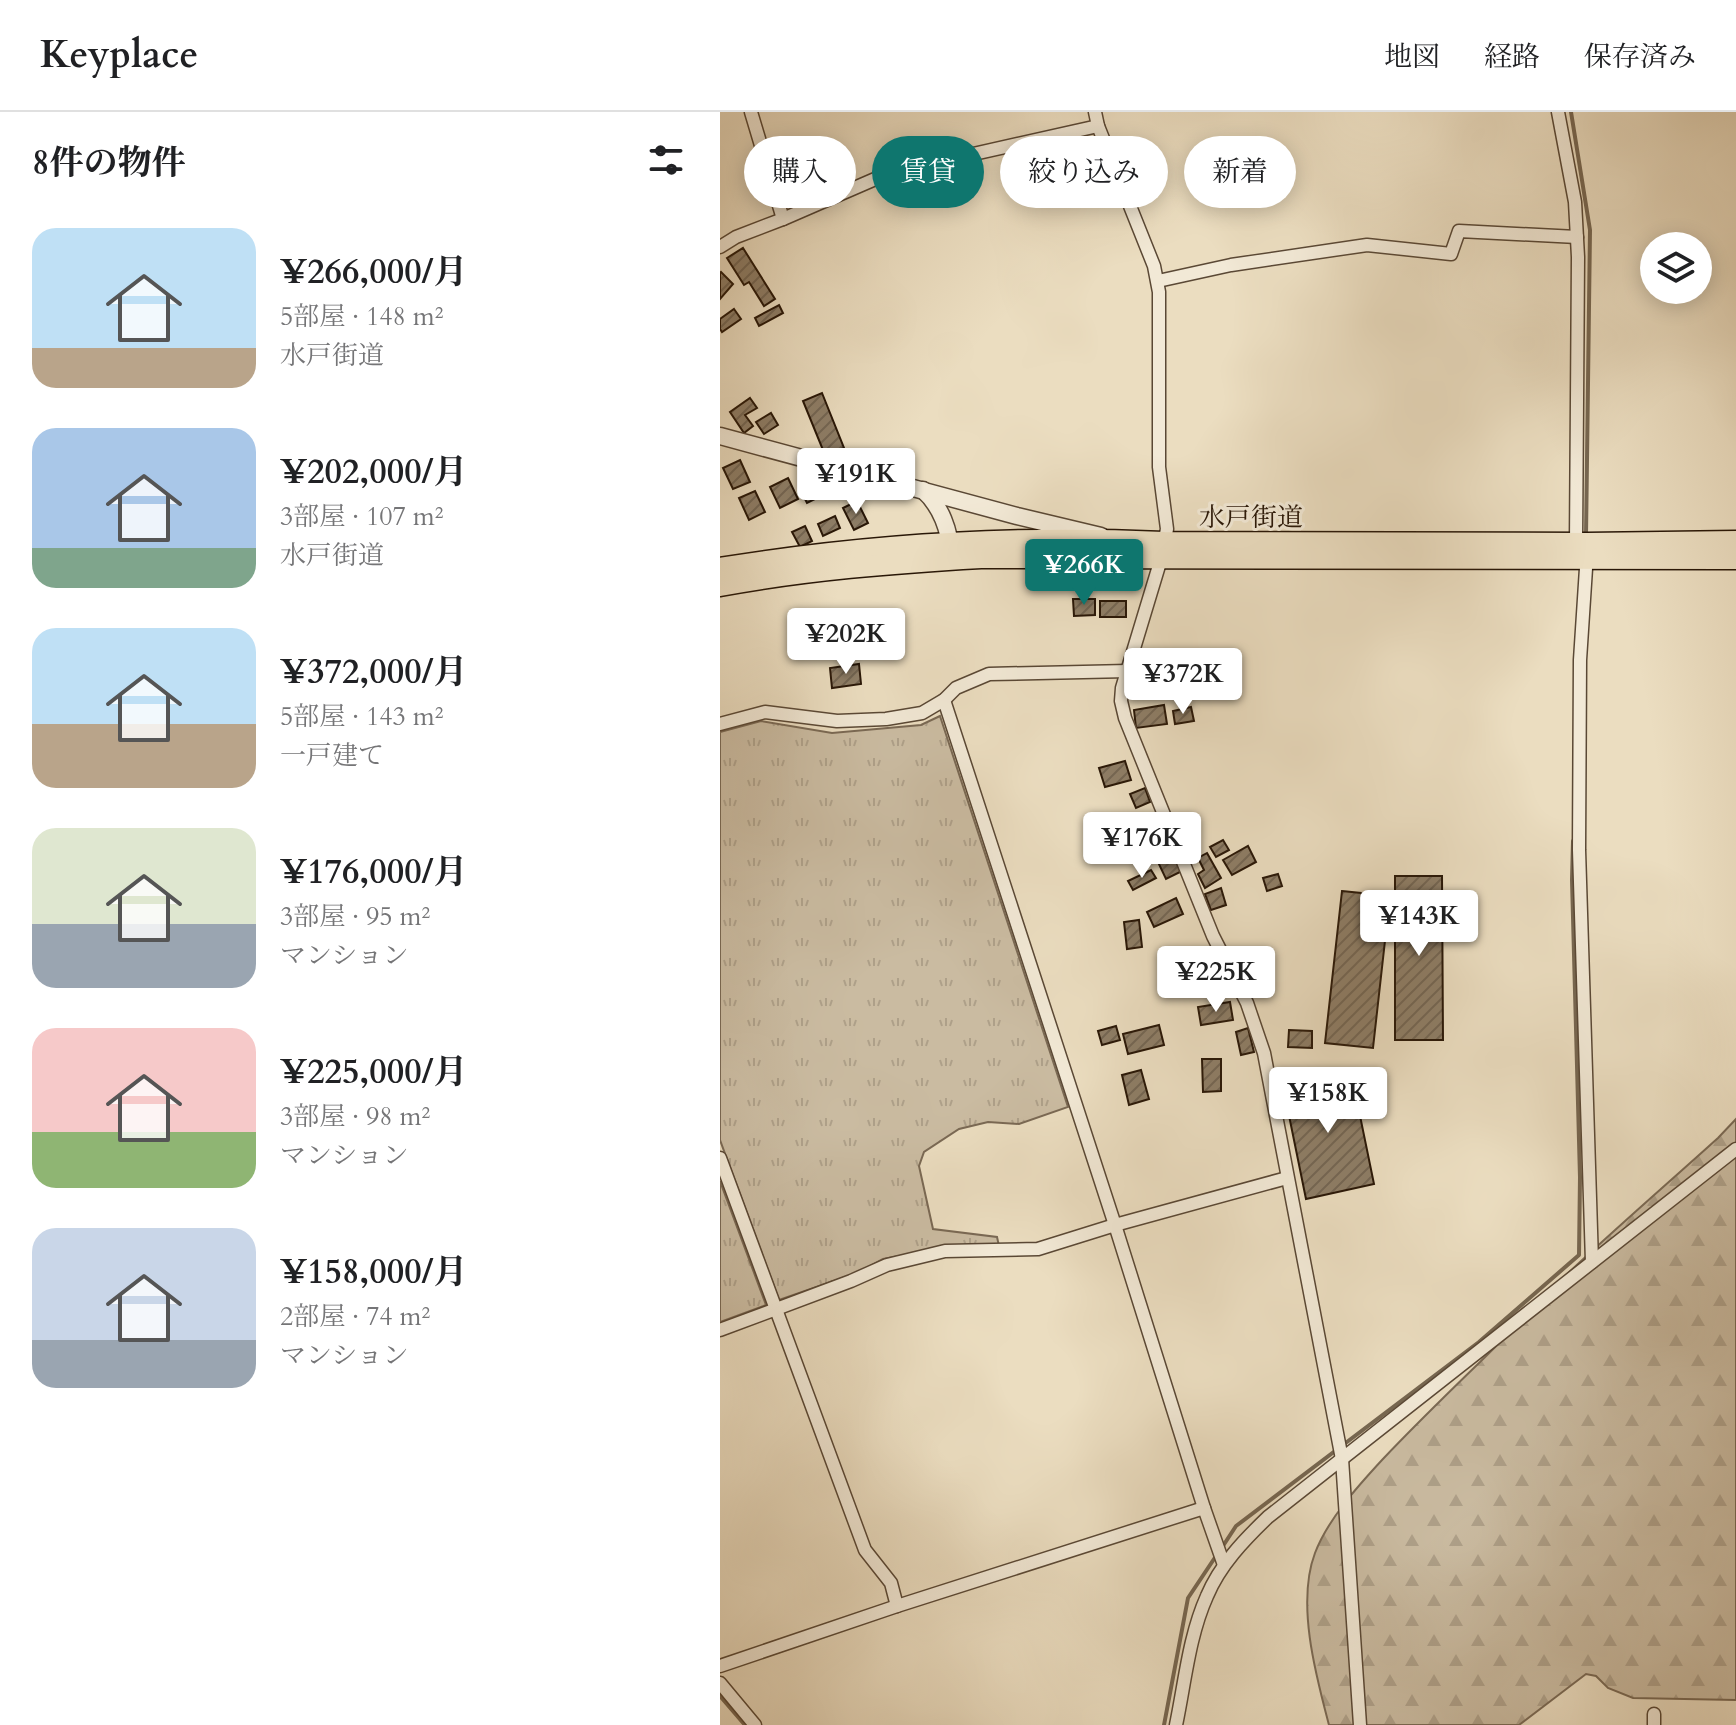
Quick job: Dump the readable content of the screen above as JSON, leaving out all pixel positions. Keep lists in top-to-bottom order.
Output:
{
  "streets": {
    "highway": ["水戸街道"]
  },
  "page": {
    "header": "Keyplace",
    "nav": ["地図", "経路", "保存済み"],
    "heading": "8件の物件",
    "chip": [
      "購入",
      "賃貸",
      "絞り込み",
      "新着"
    ],
    "list": [
      {
        "name": "¥266,000/月",
        "note": "5部屋 · 148 m² · 水戸街道"
      },
      {
        "name": "¥202,000/月",
        "note": "3部屋 · 107 m² · 水戸街道"
      },
      {
        "name": "¥372,000/月",
        "note": "5部屋 · 143 m² · 一戸建て"
      },
      {
        "name": "¥176,000/月",
        "note": "3部屋 · 95 m² · マンション"
      },
      {
        "name": "¥225,000/月",
        "note": "3部屋 · 98 m² · マンション"
      },
      {
        "name": "¥158,000/月",
        "note": "2部屋 · 74 m² · マンション"
      }
    ],
    "price": [
      "¥191K",
      "¥266K",
      "¥202K",
      "¥372K",
      "¥176K",
      "¥143K",
      "¥225K",
      "¥158K"
    ]
  }
}
